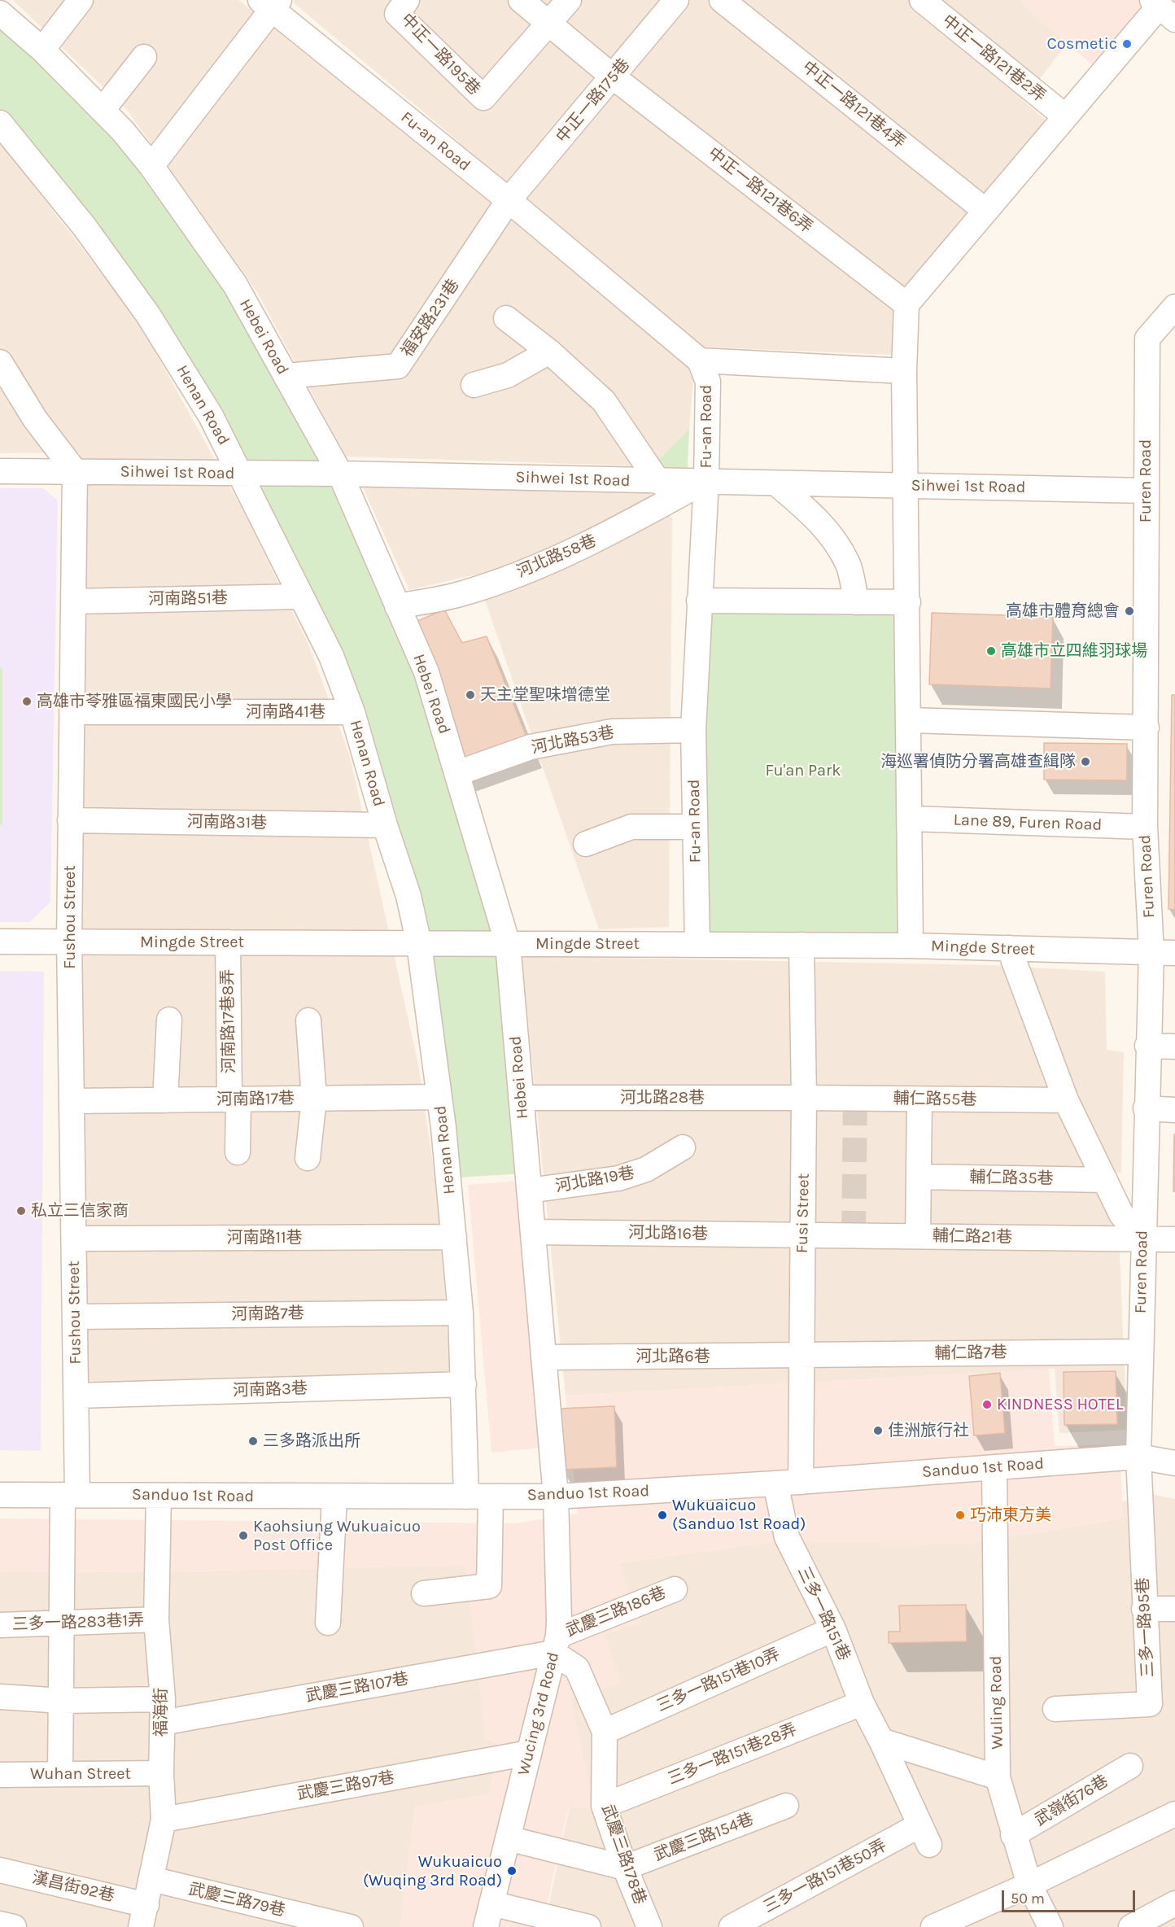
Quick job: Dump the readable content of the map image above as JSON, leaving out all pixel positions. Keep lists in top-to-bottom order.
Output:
{
  "streets": {
    "street": [
      "中正一路195巷",
      "中正一路121巷2弄",
      "中正一路175巷",
      "中正一路121巷4弄",
      "Fu-an Road",
      "中正一路121巷6弄",
      "福安路231巷",
      "Hebei Road",
      "Henan Road",
      "Sihwei 1st Road",
      "Furen Road",
      "河北路58巷",
      "河南路51巷",
      "河南路41巷",
      "河北路53巷",
      "河南路31巷",
      "Lane 89, Furen Road",
      "Fushou Street",
      "Mingde Street",
      "河南路17巷8弄",
      "河北路28巷",
      "河南路17巷",
      "輔仁路55巷",
      "輔仁路35巷",
      "河北路19巷",
      "Fusi Street",
      "河北路16巷",
      "輔仁路21巷",
      "河南路11巷",
      "河南路7巷",
      "輔仁路7巷",
      "河北路6巷",
      "河南路3巷",
      "Sanduo 1st Road",
      "武慶三路186巷",
      "三多一路151巷",
      "三多一路283巷1弄",
      "三多一路95巷",
      "三多一路151巷10弄",
      "武慶三路107巷",
      "Wuling Road",
      "福海街",
      "Wucing 3rd Road",
      "三多一路151巷28弄",
      "Wuhan Street",
      "武慶三路97巷",
      "武嶺街76巷",
      "武慶三路154巷",
      "武慶三路178巷",
      "三多一路151巷50弄",
      "漢昌街92巷",
      "武慶三路79巷"
    ]
  },
  "crossings": [
    ["中正一路195巷", "中正一路121巷6弄"],
    ["中正一路175巷", "Fu-an Road"],
    ["中正一路175巷", "中正一路121巷6弄"],
    ["中正一路175巷", "福安路231巷"],
    ["Fu-an Road", "福安路231巷"],
    ["Fu-an Road", "Sihwei 1st Road"],
    ["Fu-an Road", "河北路58巷"],
    ["Fu-an Road", "河北路53巷"],
    ["Fu-an Road", "Mingde Street"],
    ["福安路231巷", "Hebei Road"],
    ["Hebei Road", "Sihwei 1st Road"],
    ["Hebei Road", "河北路58巷"],
    ["Hebei Road", "河北路53巷"],
    ["Hebei Road", "Mingde Street"],
    ["Hebei Road", "河北路28巷"],
    ["Hebei Road", "河北路19巷"],
    ["Hebei Road", "河北路16巷"],
    ["Hebei Road", "河北路6巷"],
    ["Hebei Road", "Sanduo 1st Road"],
    ["Hebei Road", "Wucing 3rd Road"],
    ["Henan Road", "Sihwei 1st Road"],
    ["Henan Road", "河南路51巷"],
    ["Henan Road", "河南路41巷"],
    ["Henan Road", "河南路31巷"],
    ["Henan Road", "Mingde Street"],
    ["Henan Road", "河南路17巷"],
    ["Henan Road", "河南路11巷"],
    ["Henan Road", "河南路7巷"],
    ["Henan Road", "河南路3巷"],
    ["Henan Road", "Sanduo 1st Road"],
    ["Sihwei 1st Road", "Furen Road"],
    ["Sihwei 1st Road", "河北路58巷"],
    ["Sihwei 1st Road", "Fushou Street"],
    ["Furen Road", "Lane 89, Furen Road"],
    ["Furen Road", "Mingde Street"],
    ["Furen Road", "輔仁路21巷"],
    ["Furen Road", "輔仁路7巷"],
    ["Furen Road", "Sanduo 1st Road"],
    ["Furen Road", "三多一路95巷"],
    ["河南路51巷", "Fushou Street"],
    ["河南路41巷", "Fushou Street"],
    ["河南路31巷", "Fushou Street"],
    ["Fushou Street", "Mingde Street"],
    ["Fushou Street", "河南路17巷"],
    ["Fushou Street", "河南路11巷"],
    ["Fushou Street", "河南路7巷"],
    ["Fushou Street", "河南路3巷"],
    ["Fushou Street", "Sanduo 1st Road"],
    ["Fushou Street", "三多一路283巷1弄"],
    ["Fushou Street", "Wuhan Street"],
    ["Mingde Street", "河南路17巷8弄"],
    ["Mingde Street", "Fusi Street"],
    ["河南路17巷8弄", "河南路17巷"],
    ["河北路28巷", "輔仁路55巷"],
    ["河北路28巷", "Fusi Street"],
    ["輔仁路55巷", "Fusi Street"],
    ["Fusi Street", "河北路16巷"],
    ["Fusi Street", "輔仁路21巷"],
    ["Fusi Street", "輔仁路7巷"],
    ["Fusi Street", "河北路6巷"],
    ["Fusi Street", "Sanduo 1st Road"],
    ["河北路16巷", "輔仁路21巷"],
    ["輔仁路7巷", "河北路6巷"],
    ["Sanduo 1st Road", "三多一路151巷"],
    ["Sanduo 1st Road", "三多一路95巷"],
    ["Sanduo 1st Road", "Wuling Road"],
    ["Sanduo 1st Road", "福海街"],
    ["Sanduo 1st Road", "Wucing 3rd Road"],
    ["武慶三路186巷", "武慶三路107巷"],
    ["武慶三路186巷", "Wucing 3rd Road"],
    ["武慶三路186巷", "武慶三路178巷"],
    ["三多一路151巷", "三多一路151巷10弄"],
    ["三多一路151巷", "三多一路151巷28弄"],
    ["三多一路151巷", "三多一路151巷50弄"],
    ["三多一路283巷1弄", "福海街"],
    ["三多一路151巷10弄", "武慶三路178巷"],
    ["武慶三路107巷", "福海街"],
    ["武慶三路107巷", "Wucing 3rd Road"],
    ["武慶三路107巷", "武慶三路178巷"],
    ["Wuling Road", "武嶺街76巷"],
    ["福海街", "Wuhan Street"],
    ["福海街", "武慶三路97巷"],
    ["福海街", "漢昌街92巷"],
    ["福海街", "武慶三路79巷"],
    ["Wucing 3rd Road", "武慶三路97巷"],
    ["Wucing 3rd Road", "武慶三路178巷"],
    ["三多一路151巷28弄", "武慶三路178巷"],
    ["武慶三路154巷", "武慶三路178巷"]
  ],
  "parks": ["Fu'an Park"],
  "places": [
    "Cosmetic",
    "高雄市體育總會",
    "高雄市立四維羽球場",
    "天主堂聖味增德堂",
    "高雄市苓雅區福東國民小學",
    "海巡署偵防分署高雄查緝隊",
    "私立三信家商",
    "KINDNESS HOTEL",
    "佳洲旅行社",
    "三多路派出所",
    "Wukuaicuo (Sanduo 1st Road)",
    "巧沛東方美",
    "Kaohsiung Wukuaicuo Post Office",
    "Wukuaicuo (Wuqing 3rd Road)"
  ],
  "scale_bar": "50 m"
}
